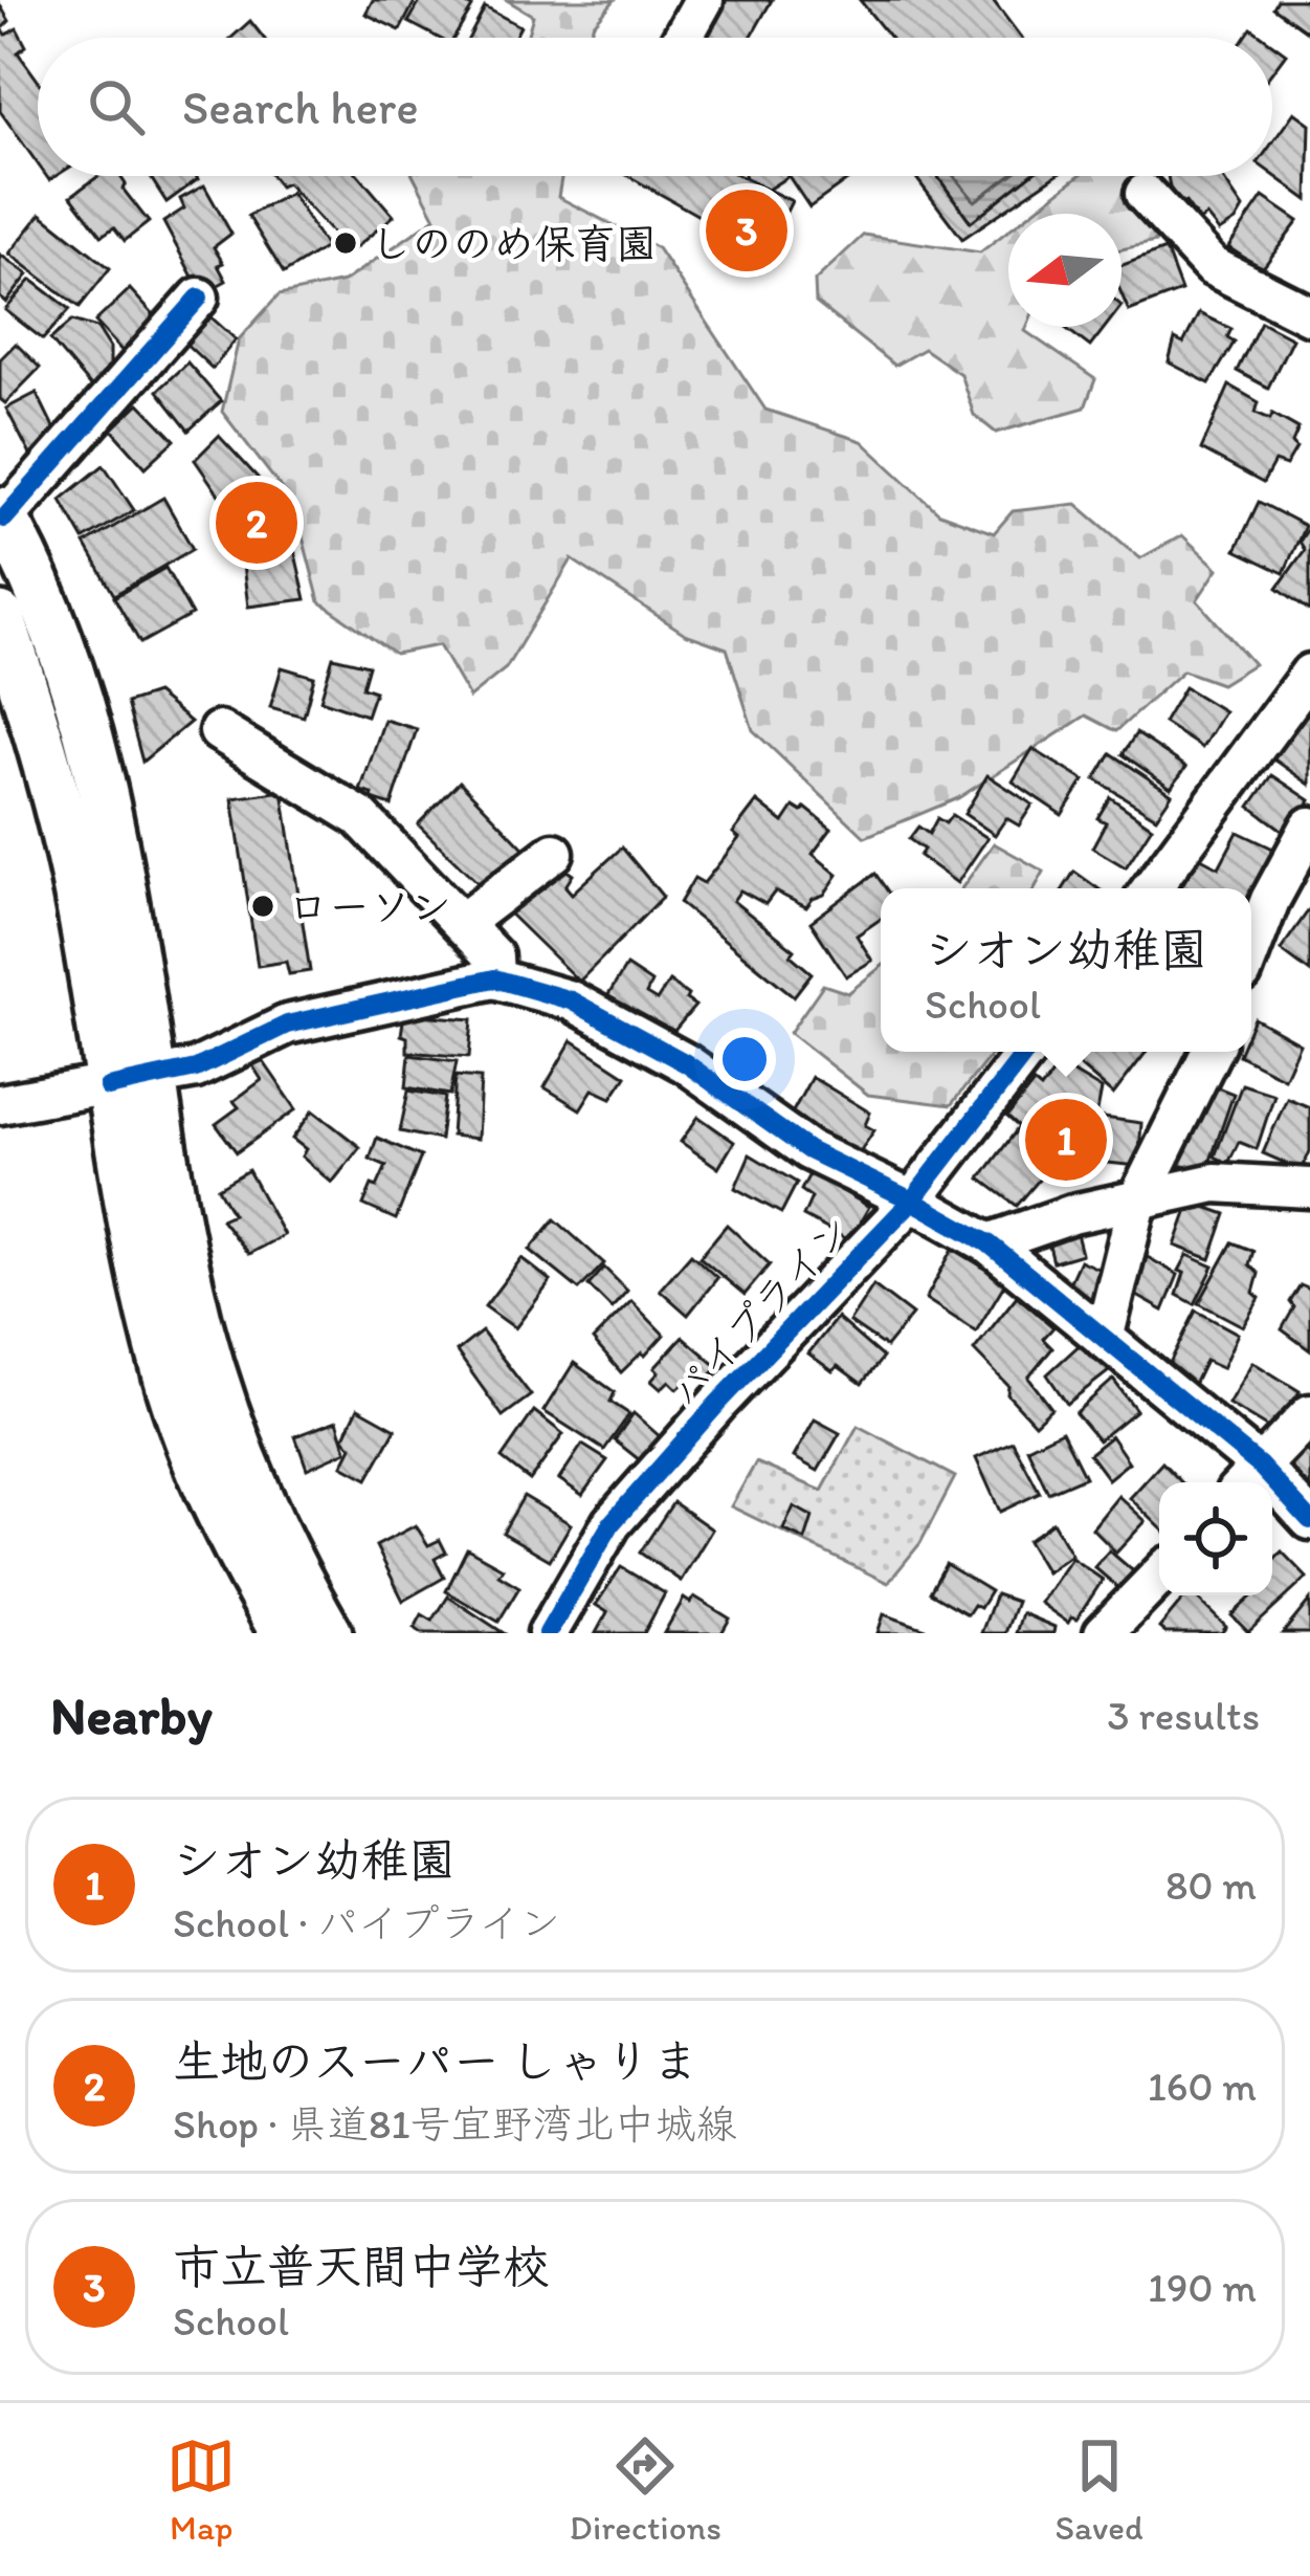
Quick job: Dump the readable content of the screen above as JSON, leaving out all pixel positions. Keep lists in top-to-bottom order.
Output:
{
  "streets": {
    "street": ["パイプライン"]
  },
  "places": ["しののめ保育園", "ローソン"],
  "north": "left",
  "page": {
    "search": "Search here",
    "pins": ["3", "2", "1"],
    "popup": ["シオン幼稚園", "School"],
    "heading": ["Nearby", "3 results"],
    "list": [
      {
        "mark": "1",
        "name": "シオン幼稚園",
        "note": "School · パイプライン",
        "value": "80 m"
      },
      {
        "mark": "2",
        "name": "生地のスーパー しゃりま",
        "note": "Shop · 県道81号宜野湾北中城線",
        "value": "160 m"
      },
      {
        "mark": "3",
        "name": "市立普天間中学校",
        "note": "School",
        "value": "190 m"
      }
    ],
    "nav": ["Map", "Directions", "Saved"]
  }
}
